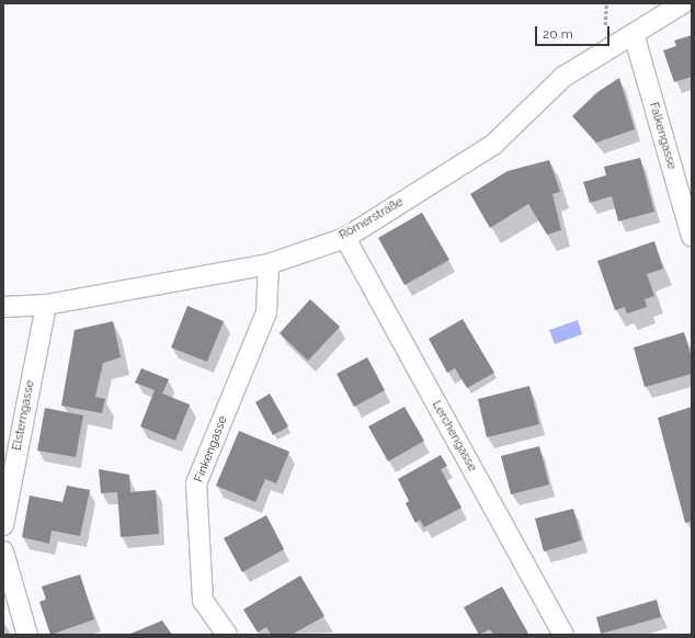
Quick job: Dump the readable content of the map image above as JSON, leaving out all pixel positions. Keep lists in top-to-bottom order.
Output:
{
  "streets": {
    "street": [
      "Falkengasse",
      "Römerstraße",
      "Elsterngasse",
      "Lerchengasse",
      "Finkengasse"
    ]
  },
  "crossings": [
    ["Falkengasse", "Römerstraße"],
    ["Römerstraße", "Elsterngasse"],
    ["Römerstraße", "Lerchengasse"],
    ["Römerstraße", "Finkengasse"]
  ],
  "scale_bar": "20 m"
}
